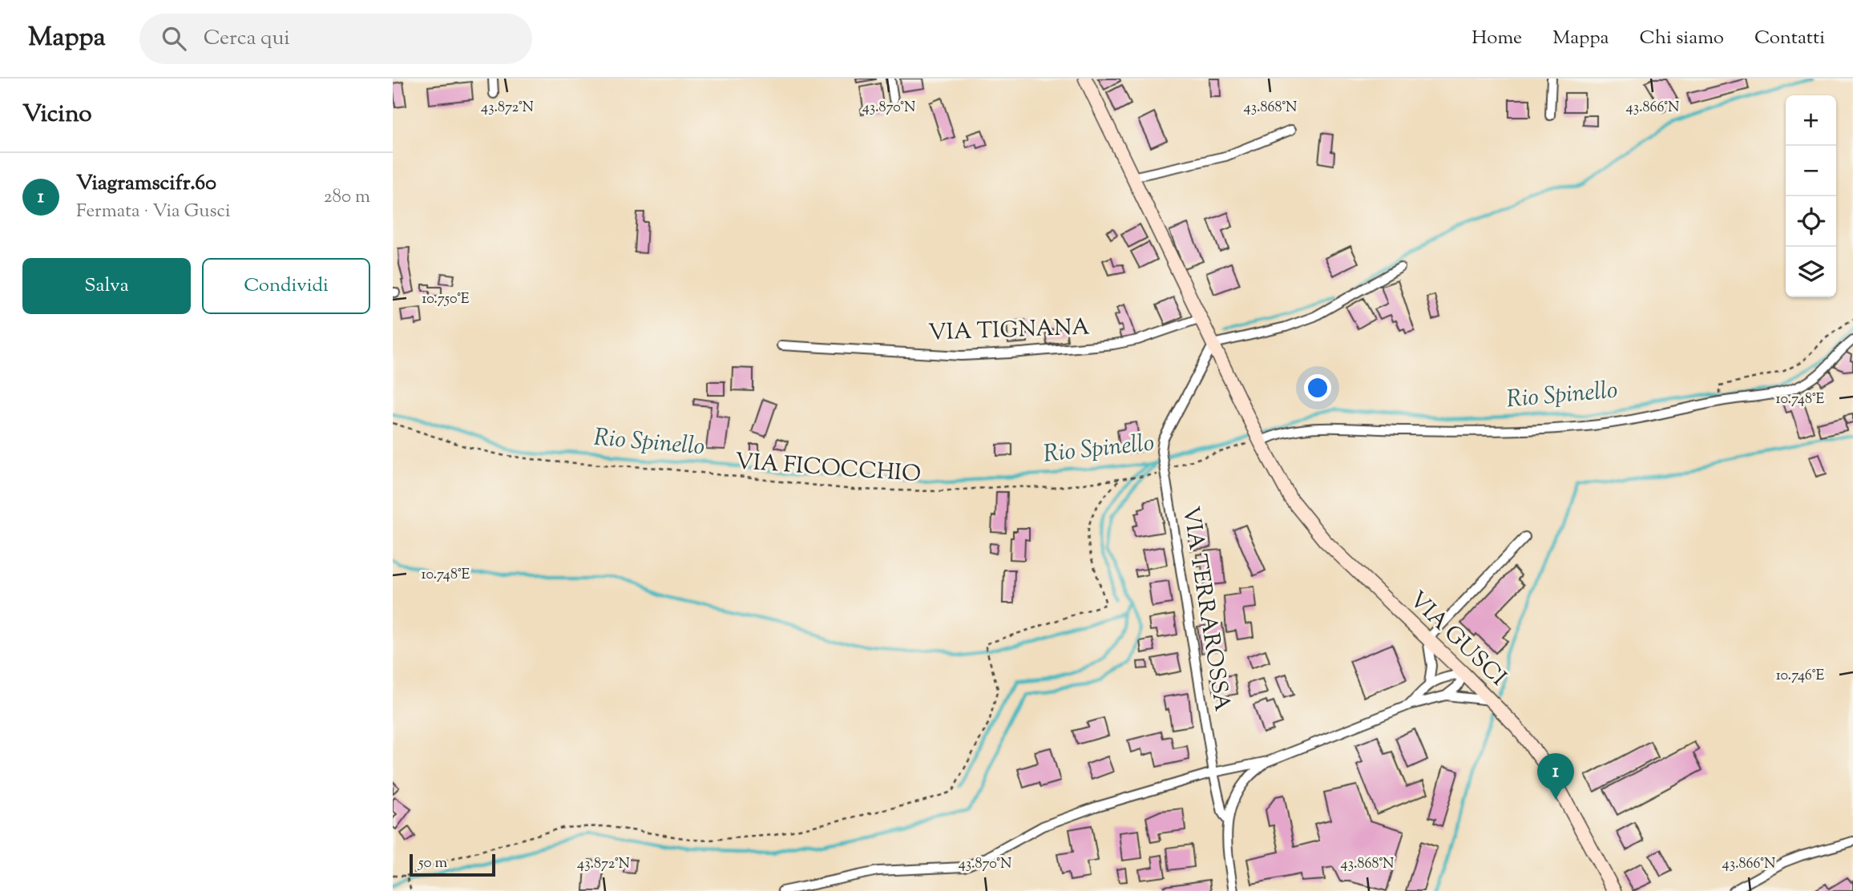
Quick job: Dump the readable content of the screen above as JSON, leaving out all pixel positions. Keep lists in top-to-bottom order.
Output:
{
  "streets": {
    "street": ["VIA TIGNANA", "VIA TERRAROSSA", "VIA GUSCI"],
    "path": ["VIA FICOCCHIO"]
  },
  "crossings": [
    ["VIA TIGNANA", "VIA GUSCI"],
    ["VIA FICOCCHIO", "VIA TERRAROSSA"],
    ["VIA FICOCCHIO", "VIA GUSCI"],
    ["VIA TERRAROSSA", "VIA GUSCI"]
  ],
  "water": ["Rio Spinello"],
  "scale_bar": "50 m",
  "page": {
    "header": "Mappa",
    "search": "Cerca qui",
    "nav": [
      "Home",
      "Mappa",
      "Chi siamo",
      "Contatti"
    ],
    "heading": "Vicino",
    "map_buttons": ["+", "−"],
    "list": [
      {
        "mark": "1",
        "name": "Viagramscifr.60",
        "note": "Fermata · Via Gusci",
        "value": "280 m"
      }
    ],
    "buttons": ["Salva", "Condividi"],
    "pins": "1",
    "scale": "50 m"
  },
  "coordinates": [
    "43.872°N",
    "43.870°N",
    "43.868°N",
    "43.866°N",
    "10.750°E",
    "10.748°E",
    "10.746°E"
  ]
}
